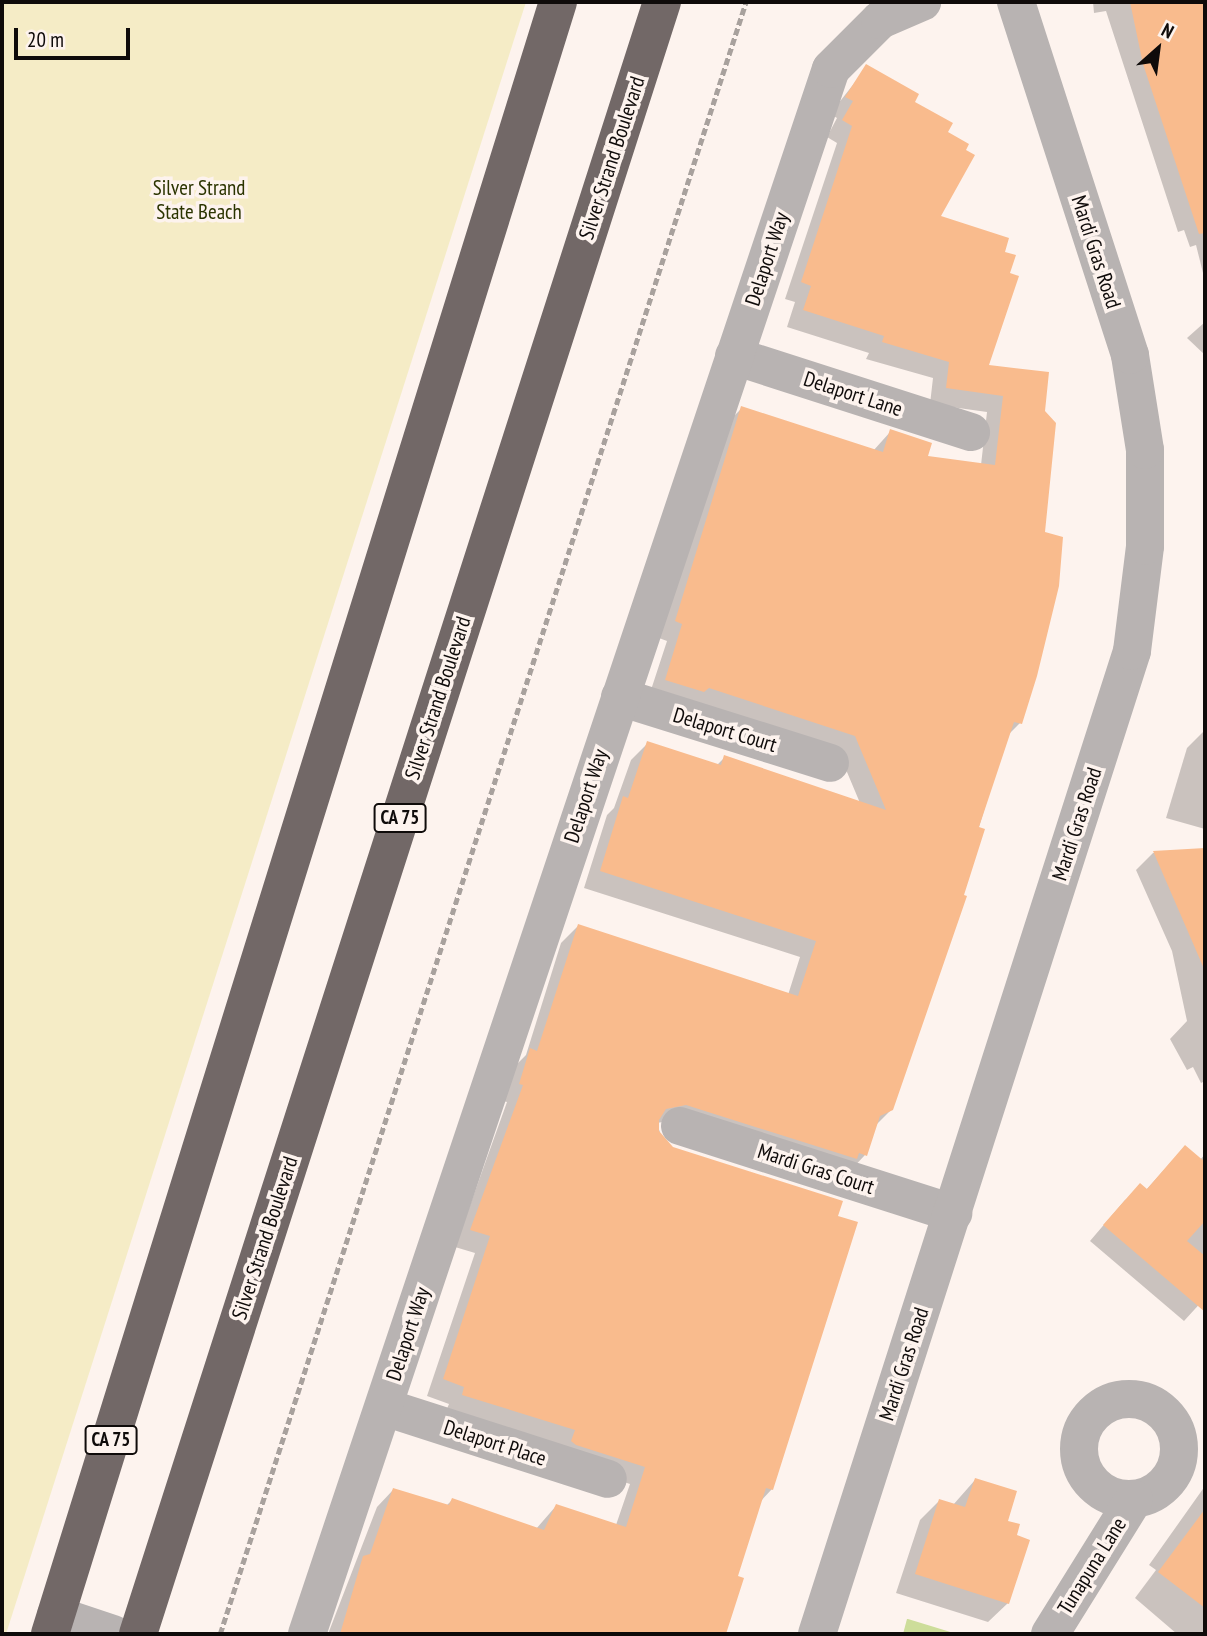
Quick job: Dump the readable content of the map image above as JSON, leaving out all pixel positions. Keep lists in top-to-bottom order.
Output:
{
  "streets": {
    "highway": ["Silver Strand Boulevard", "CA 75"],
    "street": [
      "Mardi Gras Road",
      "Delaport Way",
      "Delaport Lane",
      "Delaport Court",
      "Mardi Gras Court",
      "Delaport Place",
      "Tunapuna Lane"
    ]
  },
  "crossings": [
    ["Mardi Gras Road", "Mardi Gras Court"],
    ["Delaport Way", "Delaport Lane"],
    ["Delaport Way", "Delaport Court"],
    ["Delaport Way", "Delaport Place"]
  ],
  "parks": ["Silver Strand State Beach"],
  "scale_bar": "20 m",
  "north": "top right"
}
